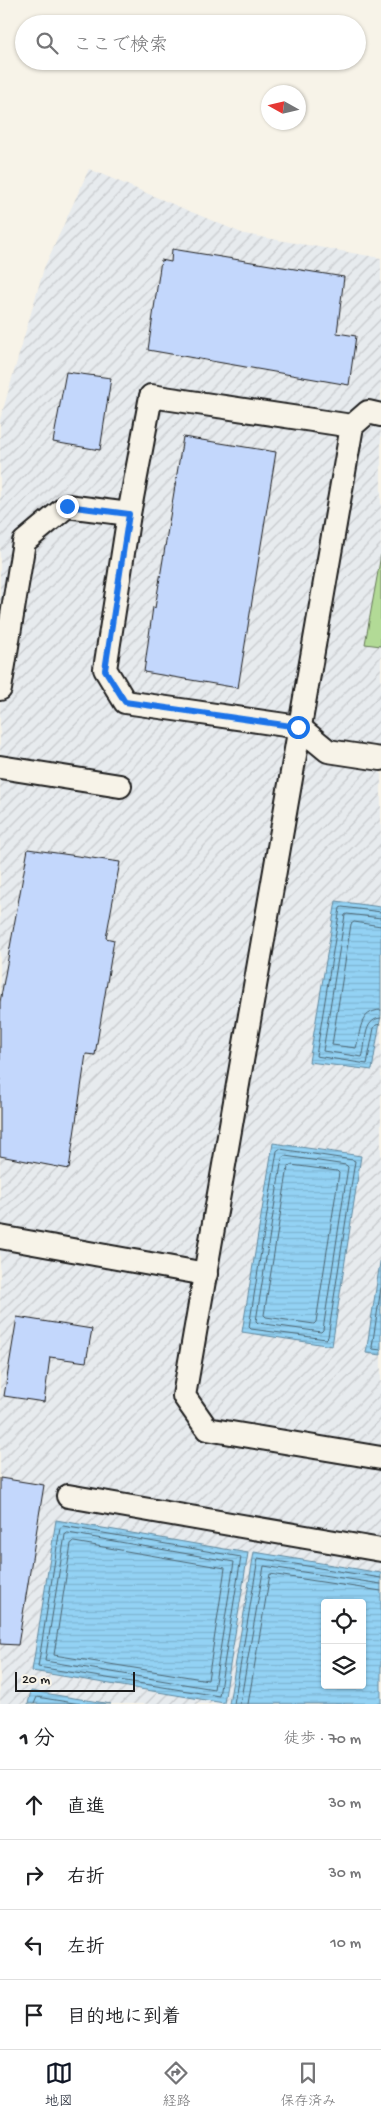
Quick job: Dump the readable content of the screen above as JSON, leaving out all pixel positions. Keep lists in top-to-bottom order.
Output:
{
  "scale_bar": "20 m",
  "north": "left",
  "page": {
    "search": "ここで検索",
    "scale": "20 m",
    "heading": ["1 分", "徒歩 · 70 m"],
    "list": [
      ["直進", "30 m"],
      ["右折", "30 m"],
      ["左折", "10 m"],
      "目的地に到着"
    ],
    "nav": ["地図", "経路", "保存済み"]
  }
}
